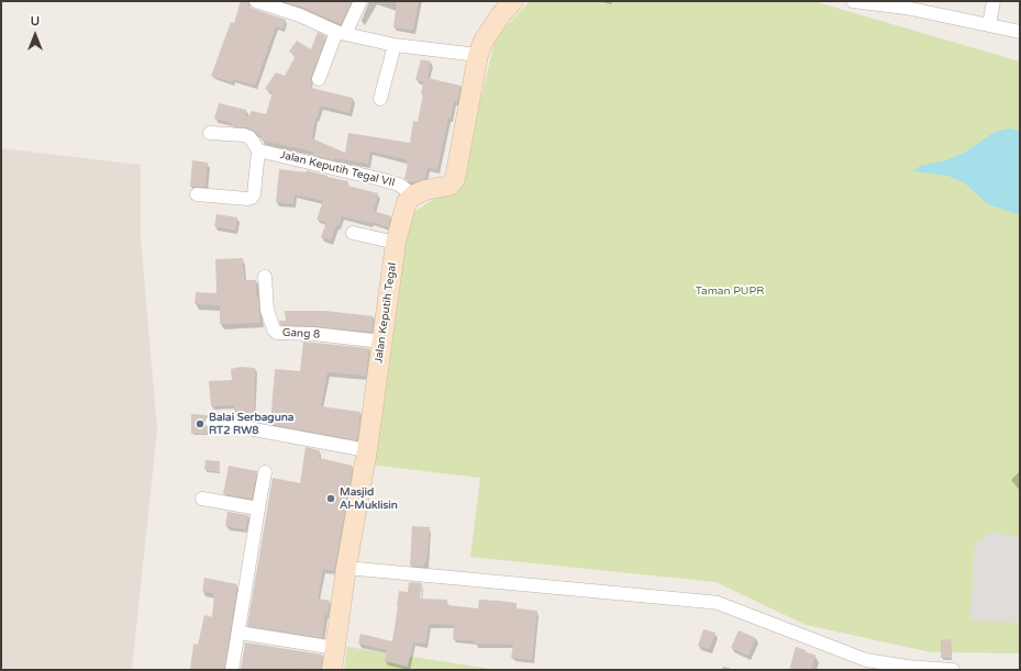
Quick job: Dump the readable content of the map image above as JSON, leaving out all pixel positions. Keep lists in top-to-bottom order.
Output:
{
  "streets": {
    "main road": ["Jalan Keputih Tegal"],
    "street": ["Jalan Keputih Tegal VII", "Gang 8"]
  },
  "crossings": [
    ["Jalan Keputih Tegal VII", "Jalan Keputih Tegal"],
    ["Jalan Keputih Tegal", "Gang 8"]
  ],
  "parks": ["Taman PUPR"],
  "places": ["Balai Serbaguna RT2 RW8", "Masjid Al-Muklisin"],
  "north": "top"
}
